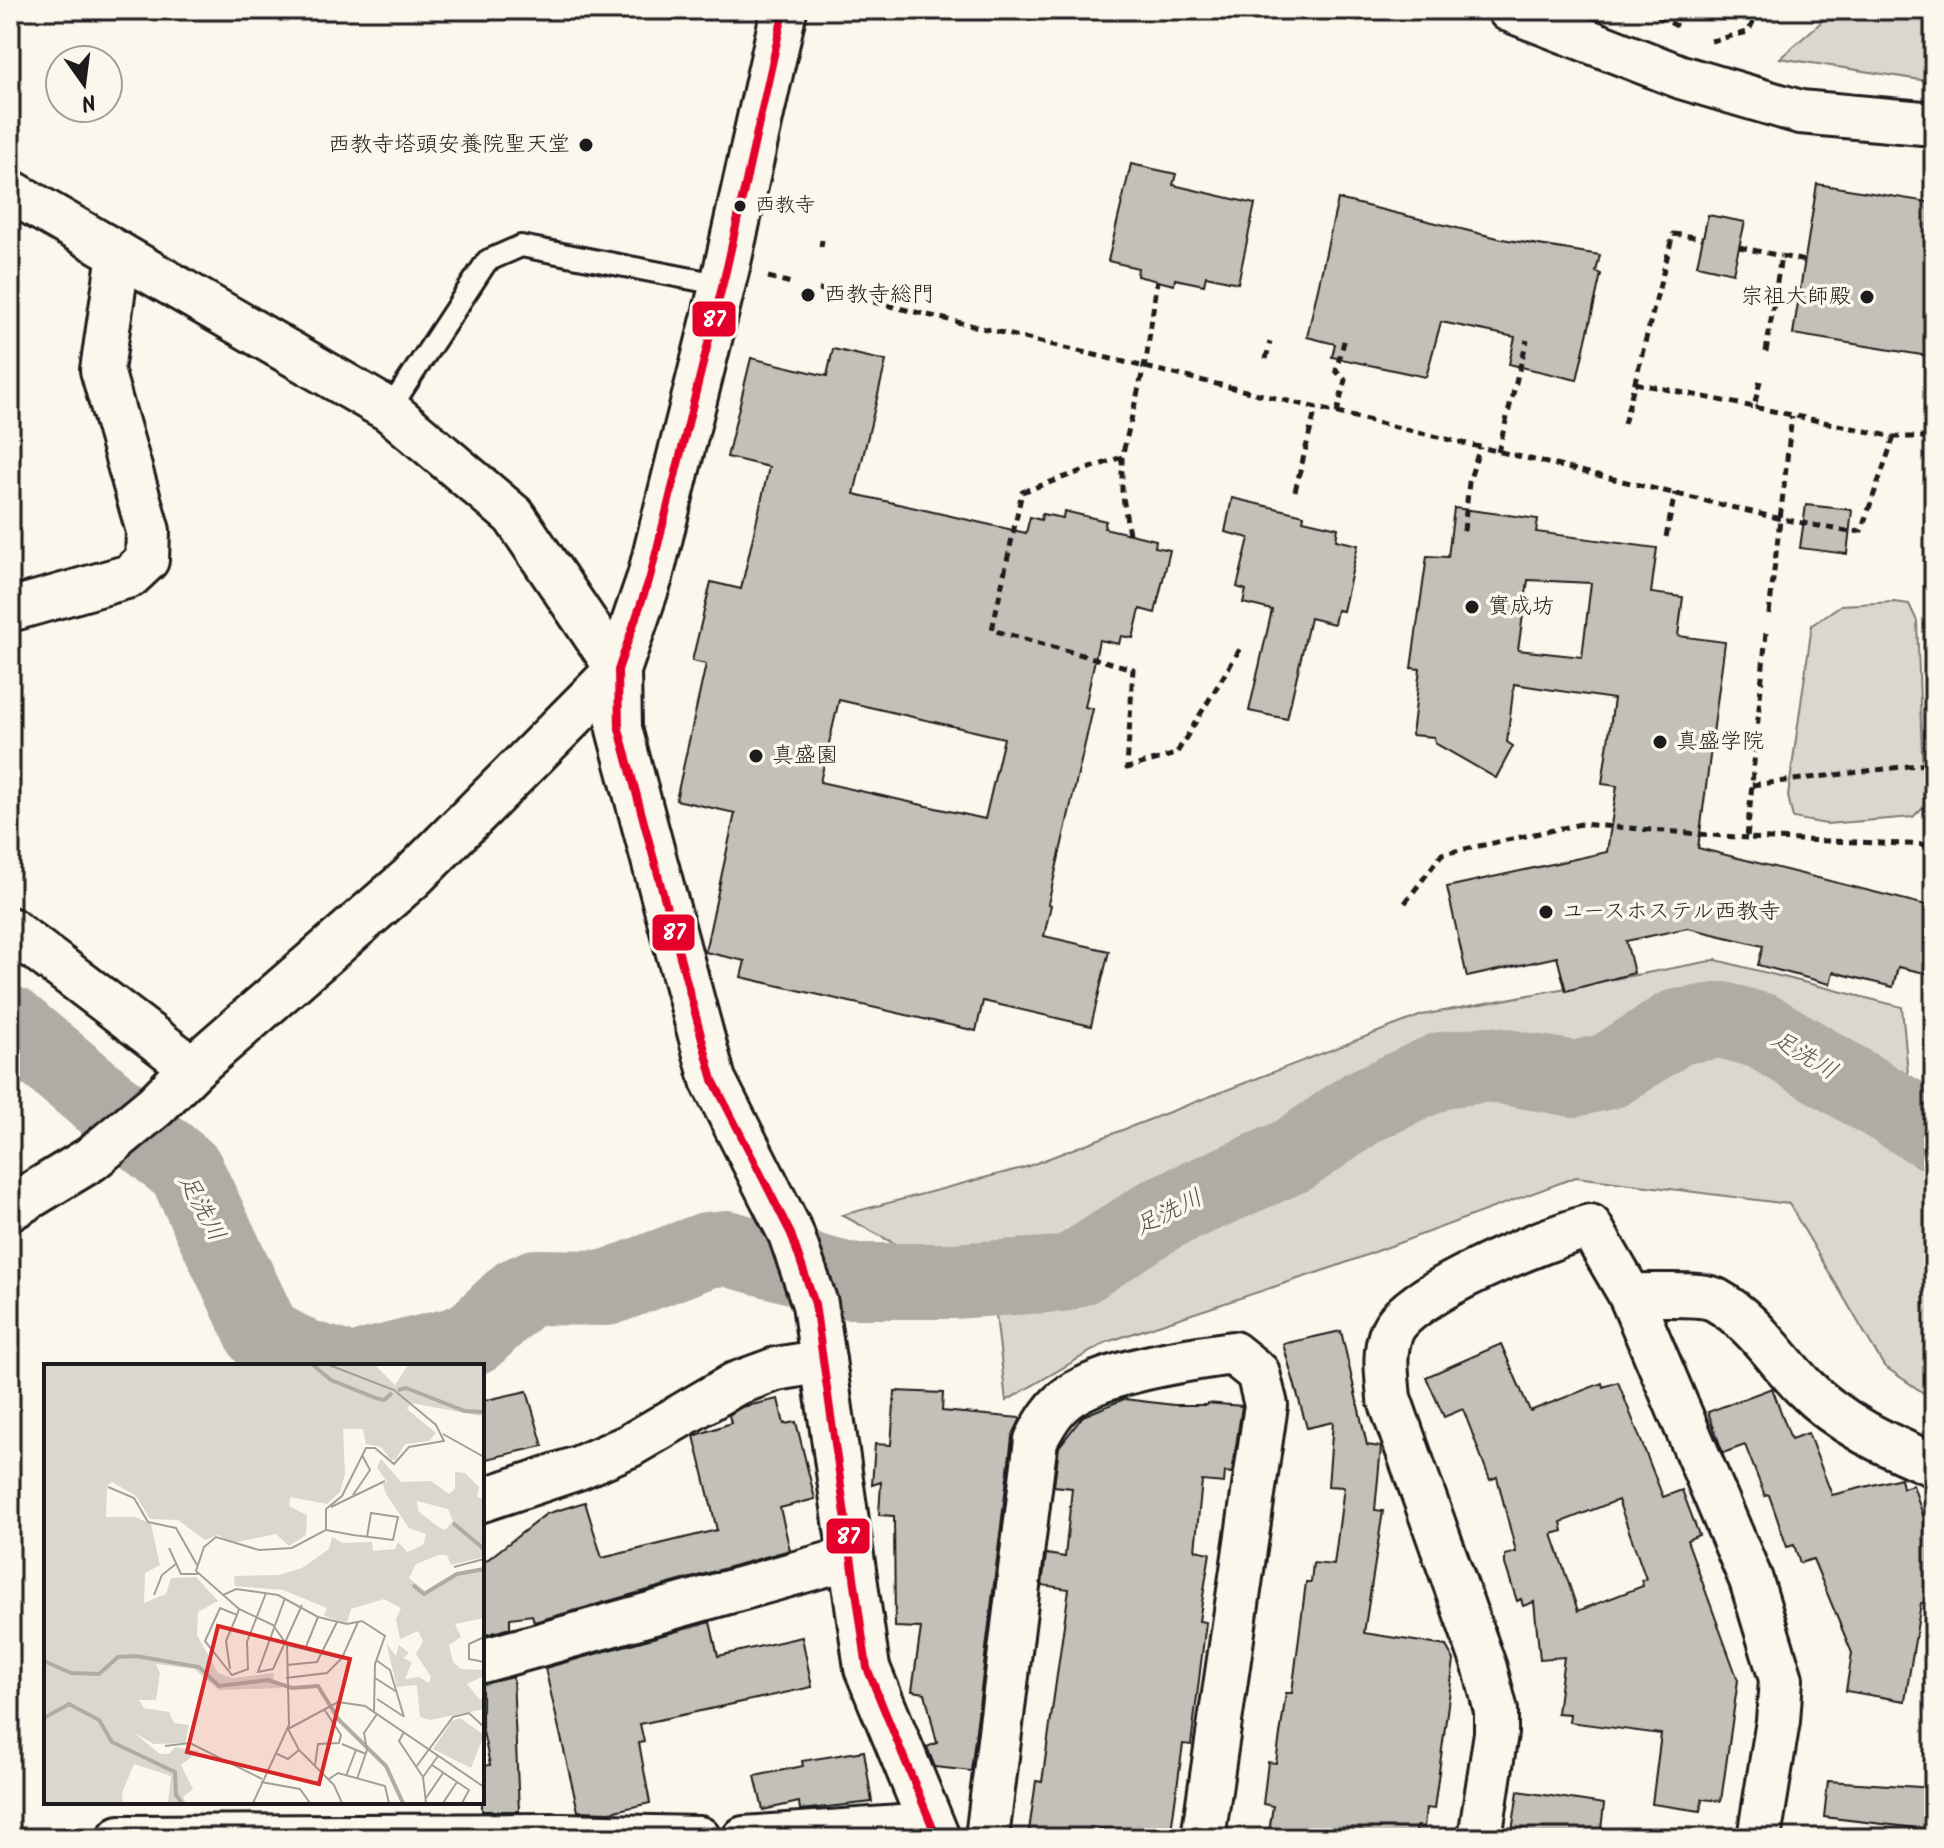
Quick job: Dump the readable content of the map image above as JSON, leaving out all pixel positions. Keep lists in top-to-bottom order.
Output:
{
  "water": ["足洗川"],
  "places": [
    "西教寺塔頭安養院聖天堂",
    "西教寺",
    "西教寺総門",
    "宗祖大師殿",
    "實成坊",
    "真盛学院",
    "真盛園",
    "ユースホステル西教寺"
  ],
  "lines": ["transit line 87"],
  "north": "bottom"
}
